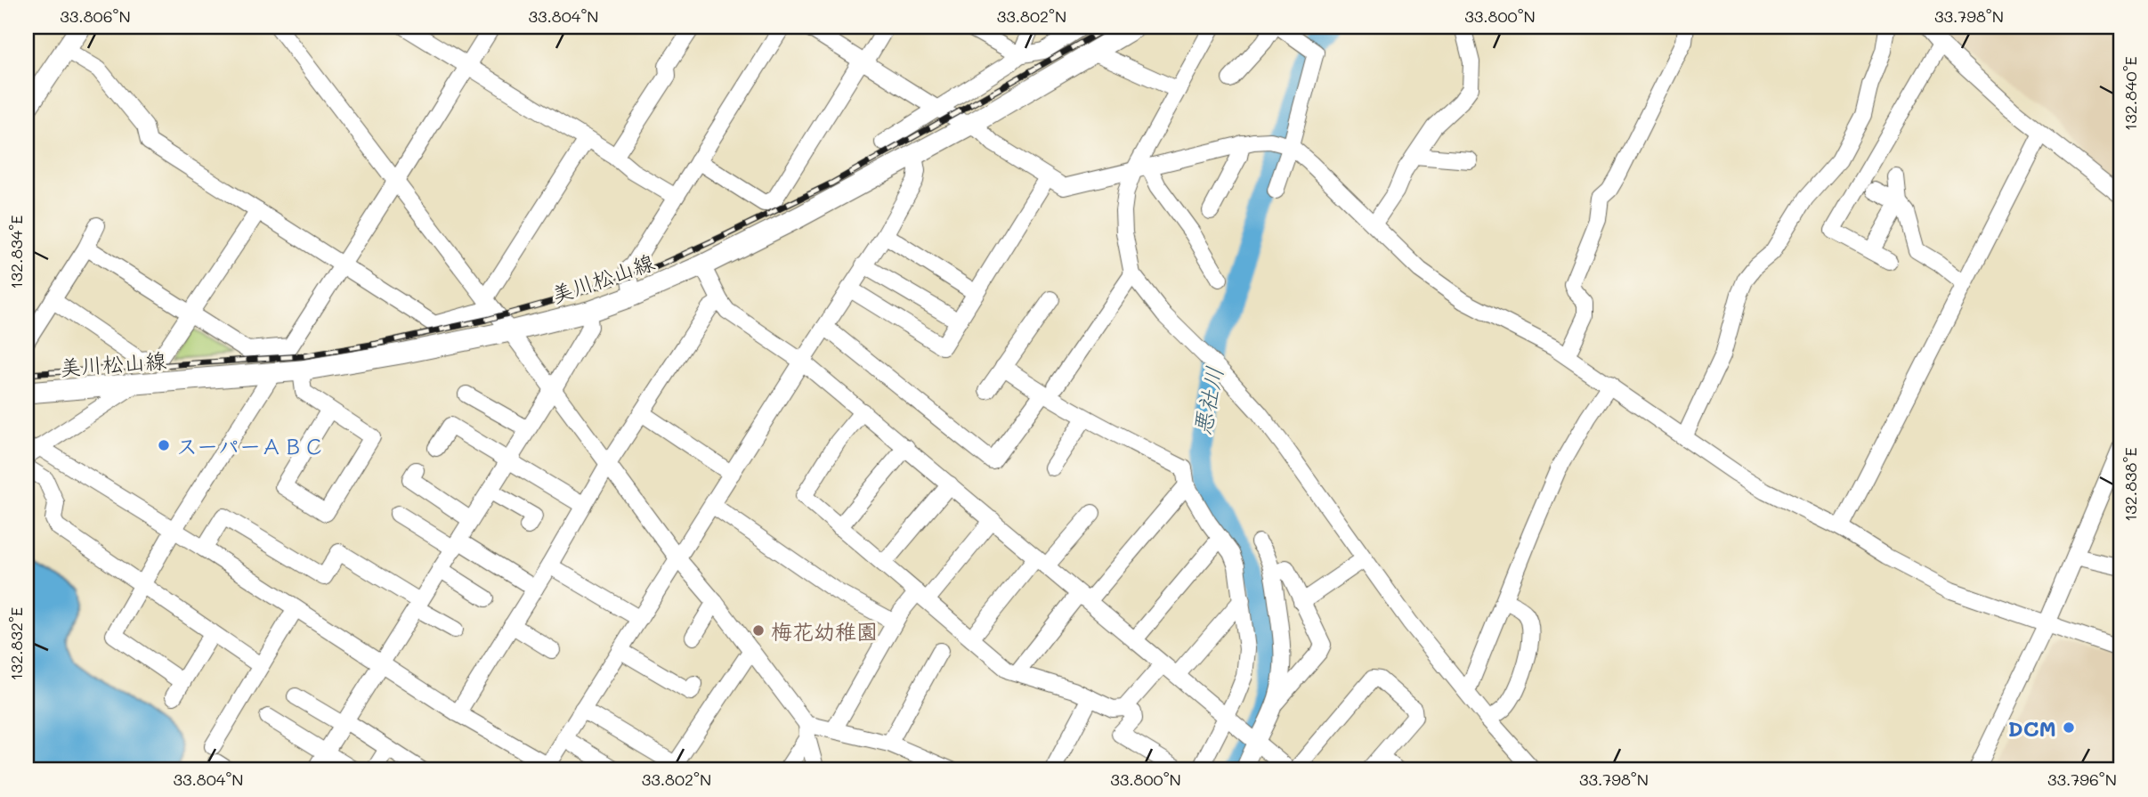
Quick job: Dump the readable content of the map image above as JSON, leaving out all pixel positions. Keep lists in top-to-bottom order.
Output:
{
  "streets": {
    "main road": ["美川松山線"]
  },
  "water": ["悪社川"],
  "places": ["スーパーＡＢＣ", "梅花幼稚園", "DCM"],
  "coordinates": [
    "33.806°N",
    "33.804°N",
    "33.802°N",
    "33.800°N",
    "33.798°N",
    "132.840°E",
    "132.834°E",
    "132.838°E",
    "132.832°E",
    "33.796°N"
  ]
}
